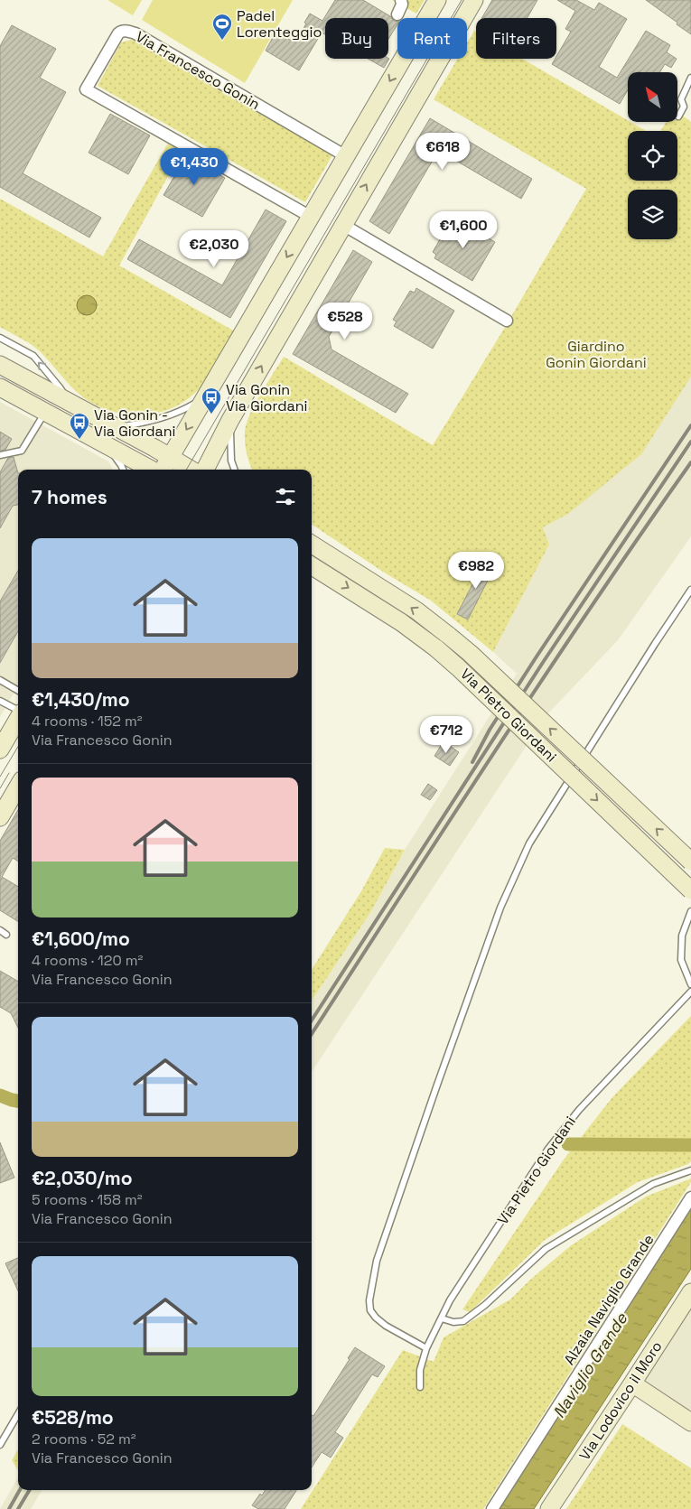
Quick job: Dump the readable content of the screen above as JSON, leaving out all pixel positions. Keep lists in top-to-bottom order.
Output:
{
  "streets": {
    "main road": ["Via Pietro Giordani", "Via Lodovico il Moro"],
    "street": ["Via Francesco Gonin", "Alzaia Naviglio Grande"]
  },
  "water": ["Naviglio Grande"],
  "parks": ["Giardino Gonin Giordani"],
  "places": {
    "sports": ["Padel Lorenteggio"],
    "bus stop": ["Via Gonin Via Giordani", "Via Gonin - Via Giordani"]
  },
  "north": "top left",
  "page": {
    "chip": ["Buy", "Rent", "Filters"],
    "price": [
      "€618",
      "€1,430",
      "€1,600",
      "€2,030",
      "€528",
      "€982",
      "€712"
    ],
    "heading": "7 homes",
    "list": [
      {
        "name": "€1,430/mo",
        "note": "4 rooms · 152 m² · Via Francesco Gonin"
      },
      {
        "name": "€1,600/mo",
        "note": "4 rooms · 120 m² · Via Francesco Gonin"
      },
      {
        "name": "€2,030/mo",
        "note": "5 rooms · 158 m² · Via Francesco Gonin"
      },
      {
        "name": "€528/mo",
        "note": "2 rooms · 52 m² · Via Francesco Gonin"
      }
    ]
  }
}
